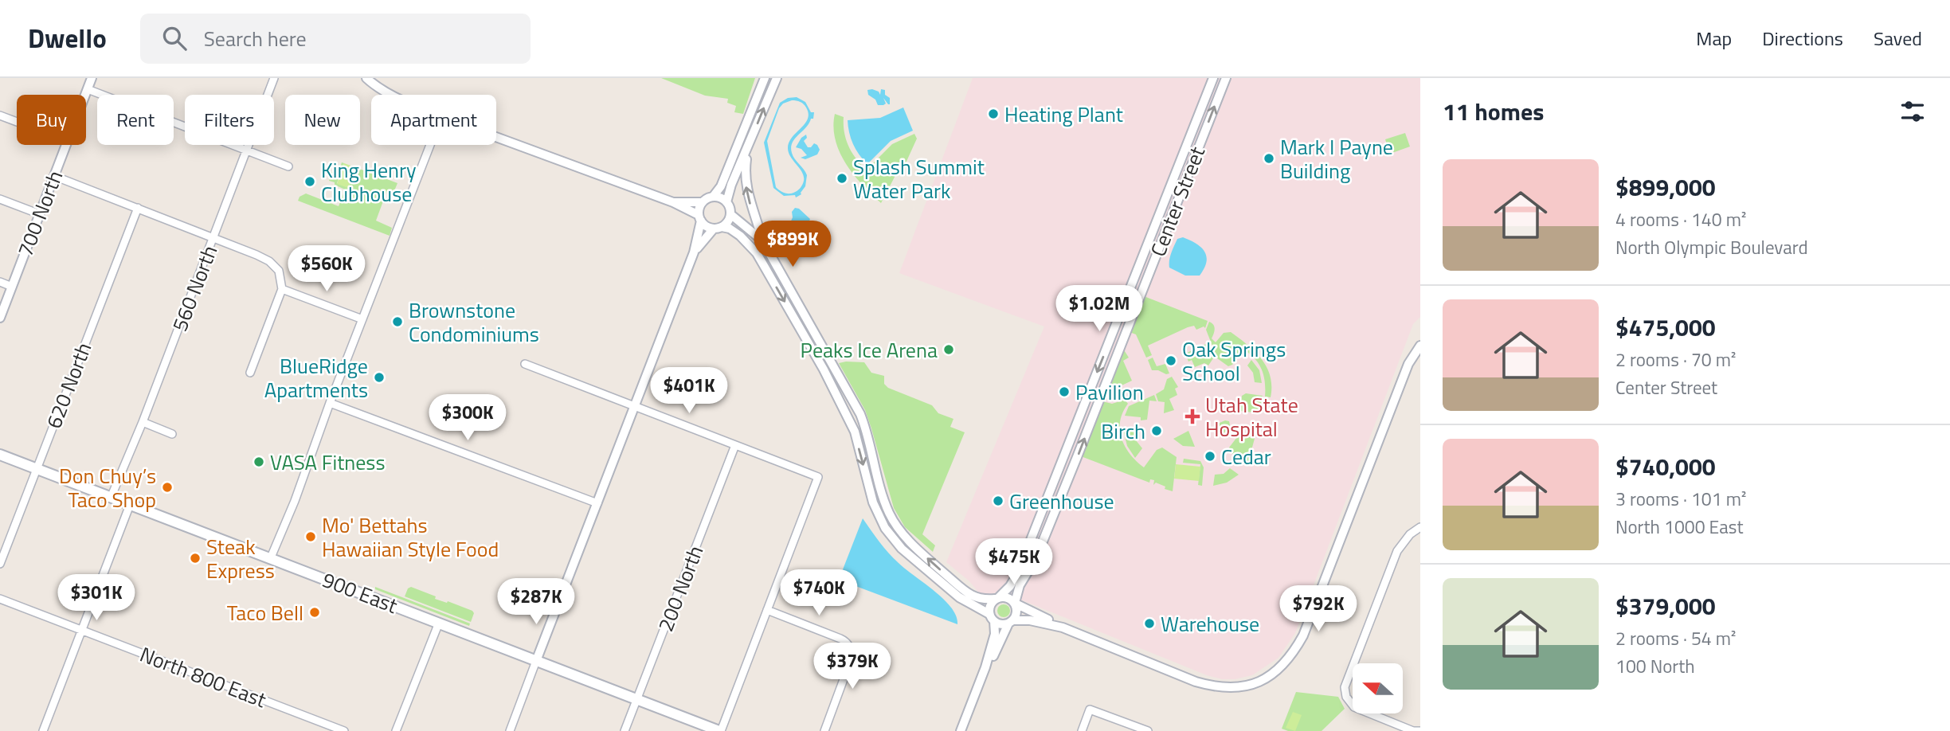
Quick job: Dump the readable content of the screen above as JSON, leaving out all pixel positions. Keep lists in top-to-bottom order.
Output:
{
  "streets": {
    "main road": ["900 East"],
    "street": [
      "Center Street",
      "700 North",
      "560 North",
      "620 North",
      "200 North",
      "North 800 East"
    ]
  },
  "crossings": [
    ["560 North", "900 East"],
    ["620 North", "900 East"],
    ["200 North", "900 East"]
  ],
  "places": {
    "other": [
      "Heating Plant",
      "Mark I Payne Building",
      "Splash Summit Water Park",
      "King Henry Clubhouse",
      "Brownstone Condominiums",
      "Peaks Ice Arena",
      "Oak Springs School",
      "BlueRidge Apartments",
      "Pavilion",
      "Birch",
      "Cedar",
      "VASA Fitness",
      "Don Chuy’s Taco Shop",
      "Greenhouse",
      "Mo' Bettahs Hawaiian Style Food",
      "Steak Express",
      "Taco Bell",
      "Warehouse"
    ],
    "health": ["Utah State Hospital"]
  },
  "north": "left",
  "page": {
    "header": "Dwello",
    "search": "Search here",
    "nav": ["Map", "Directions", "Saved"],
    "heading": "11 homes",
    "chip": [
      "Buy",
      "Rent",
      "Filters",
      "New",
      "Apartment"
    ],
    "list": [
      {
        "name": "$899,000",
        "note": "4 rooms · 140 m² · North Olympic Boulevard"
      },
      {
        "name": "$475,000",
        "note": "2 rooms · 70 m² · Center Street"
      },
      {
        "name": "$740,000",
        "note": "3 rooms · 101 m² · North 1000 East"
      },
      {
        "name": "$379,000",
        "note": "2 rooms · 54 m² · 100 North"
      }
    ],
    "price": [
      "$899K",
      "$560K",
      "$1.02M",
      "$401K",
      "$300K",
      "$475K",
      "$740K",
      "$301K",
      "$287K",
      "$792K",
      "$379K"
    ]
  }
}
